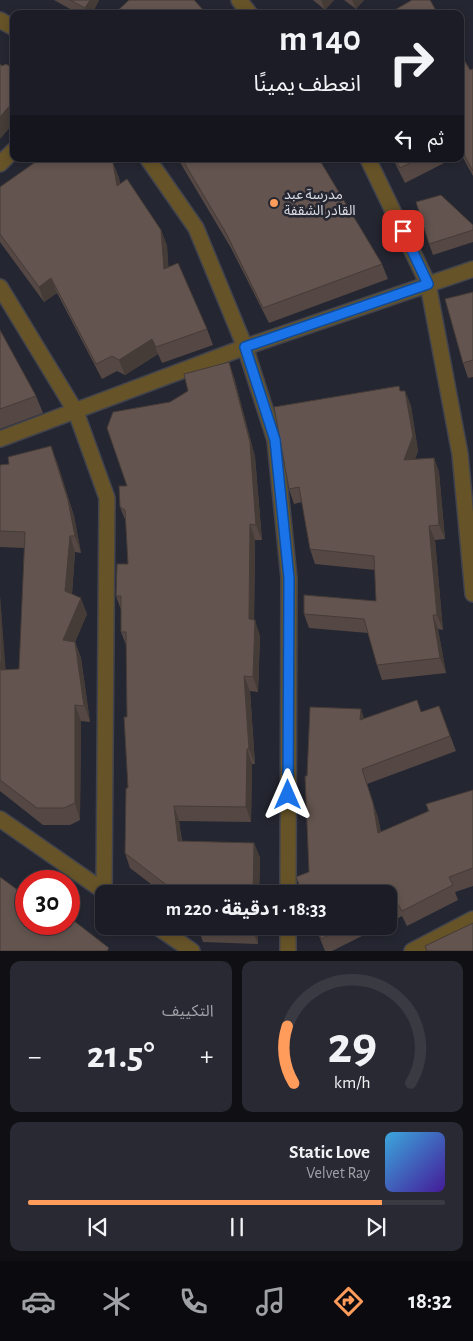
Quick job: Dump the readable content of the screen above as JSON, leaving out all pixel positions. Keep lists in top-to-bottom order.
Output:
{
  "places": ["مدرسة عبد القادر الشقفة"],
  "page": {
    "turn": ["140 m", "انعطف يمينًا"],
    "then": "ثم",
    "limit": "30",
    "trip": "18:33 · 1 دقيقة · 220 m",
    "tile": "التكييف",
    "heat": ["−", "21.5°", "+"],
    "song": ["Static Love", "Velvet Ray"],
    "tabs": "18:32",
    "gauge": ["29", "km/h"]
  }
}
